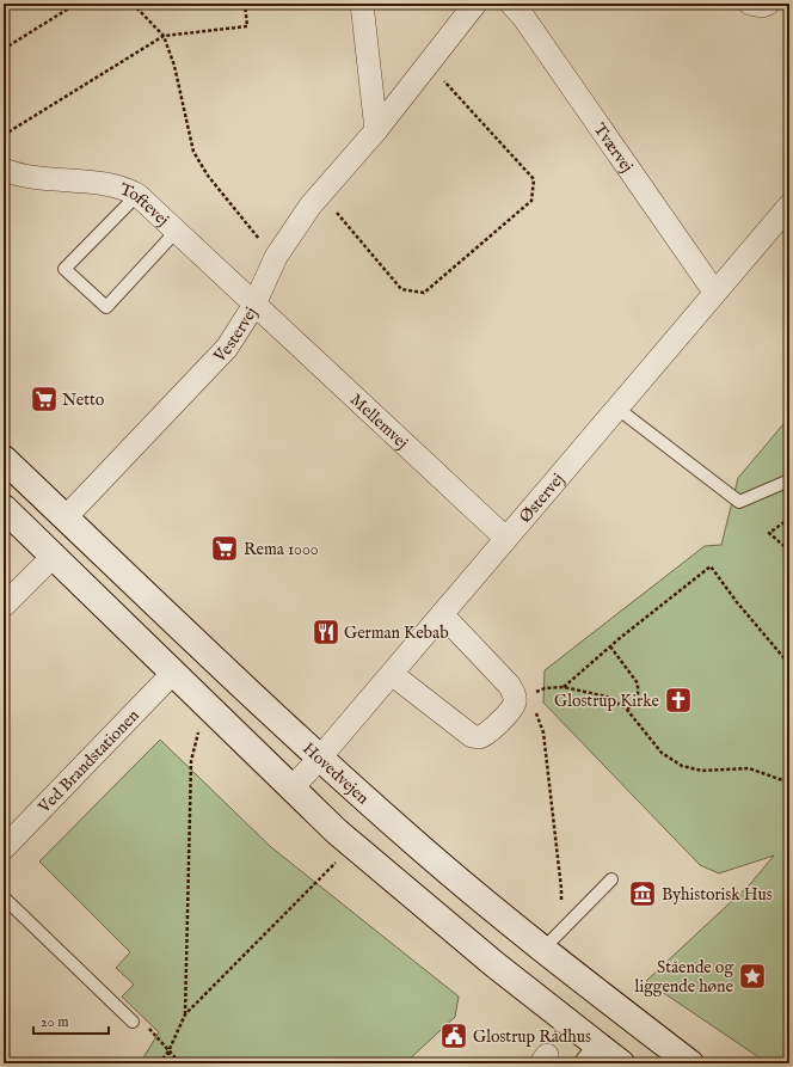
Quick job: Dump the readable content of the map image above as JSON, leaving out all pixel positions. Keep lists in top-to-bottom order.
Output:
{
  "streets": {
    "main road": ["Hovedvejen"],
    "street": [
      "Tværvej",
      "Toftevej",
      "Vestervej",
      "Mellemvej",
      "Østervej",
      "Ved Brandstationen"
    ]
  },
  "crossings": [
    ["Tværvej", "Østervej"],
    ["Toftevej", "Vestervej"],
    ["Toftevej", "Mellemvej"],
    ["Vestervej", "Mellemvej"],
    ["Vestervej", "Hovedvejen"],
    ["Mellemvej", "Østervej"],
    ["Østervej", "Hovedvejen"]
  ],
  "places": {
    "supermarket": ["Netto", "Rema 1000"],
    "restaurant": ["German Kebab"],
    "church": ["Glostrup Kirke"],
    "museum": ["Byhistorisk Hus"],
    "place": ["Stående og liggende høne"],
    "public building": ["Glostrup Rådhus"]
  },
  "scale_bar": "20 m"
}
